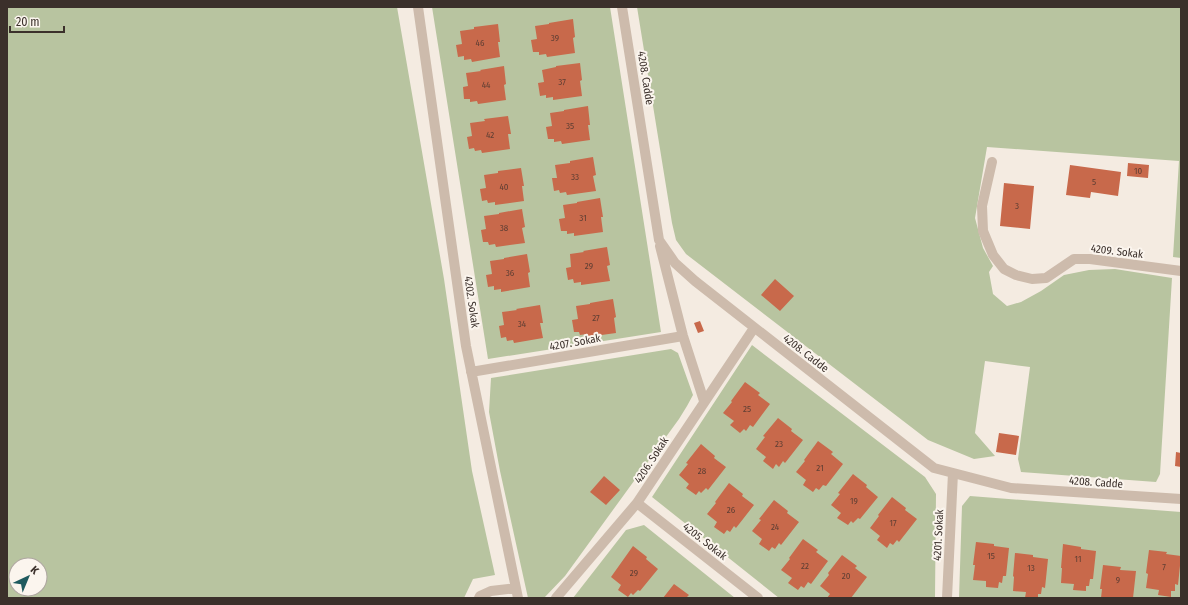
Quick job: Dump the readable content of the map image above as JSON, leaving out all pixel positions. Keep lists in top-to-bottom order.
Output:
{
  "streets": {
    "street": [
      "4208. Cadde",
      "4209. Sokak",
      "4202. Sokak",
      "4207. Sokak",
      "4206. Sokak",
      "4201. Sokak",
      "4205. Sokak"
    ]
  },
  "crossings": [
    ["4208. Cadde", "4206. Sokak"],
    ["4208. Cadde", "4201. Sokak"],
    ["4202. Sokak", "4207. Sokak"],
    ["4206. Sokak", "4205. Sokak"]
  ],
  "house_numbers": [
    "39",
    "46",
    "37",
    "44",
    "35",
    "42",
    "10",
    "33",
    "5",
    "40",
    "3",
    "31",
    "38",
    "29",
    "36",
    "27",
    "34",
    "25",
    "23",
    "21",
    "28",
    "19",
    "26",
    "17",
    "24",
    "15",
    "11",
    "22",
    "7",
    "13",
    "29",
    "20",
    "9"
  ],
  "scale_bar": "20 m",
  "north": "top right"
}
